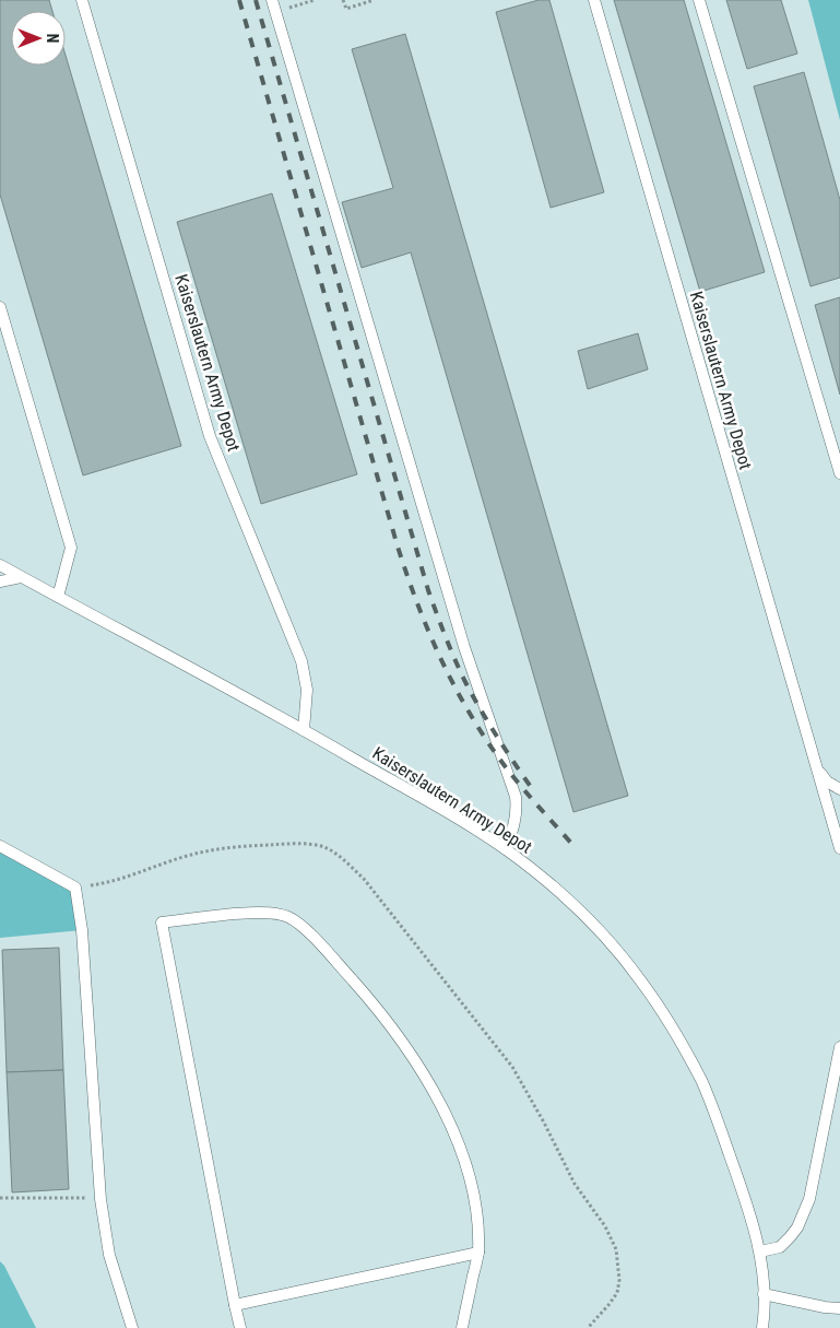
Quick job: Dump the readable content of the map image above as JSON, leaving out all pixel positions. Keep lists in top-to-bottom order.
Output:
{
  "streets": {
    "lane": ["Kaiserslautern Army Depot"]
  },
  "north": "right"
}
